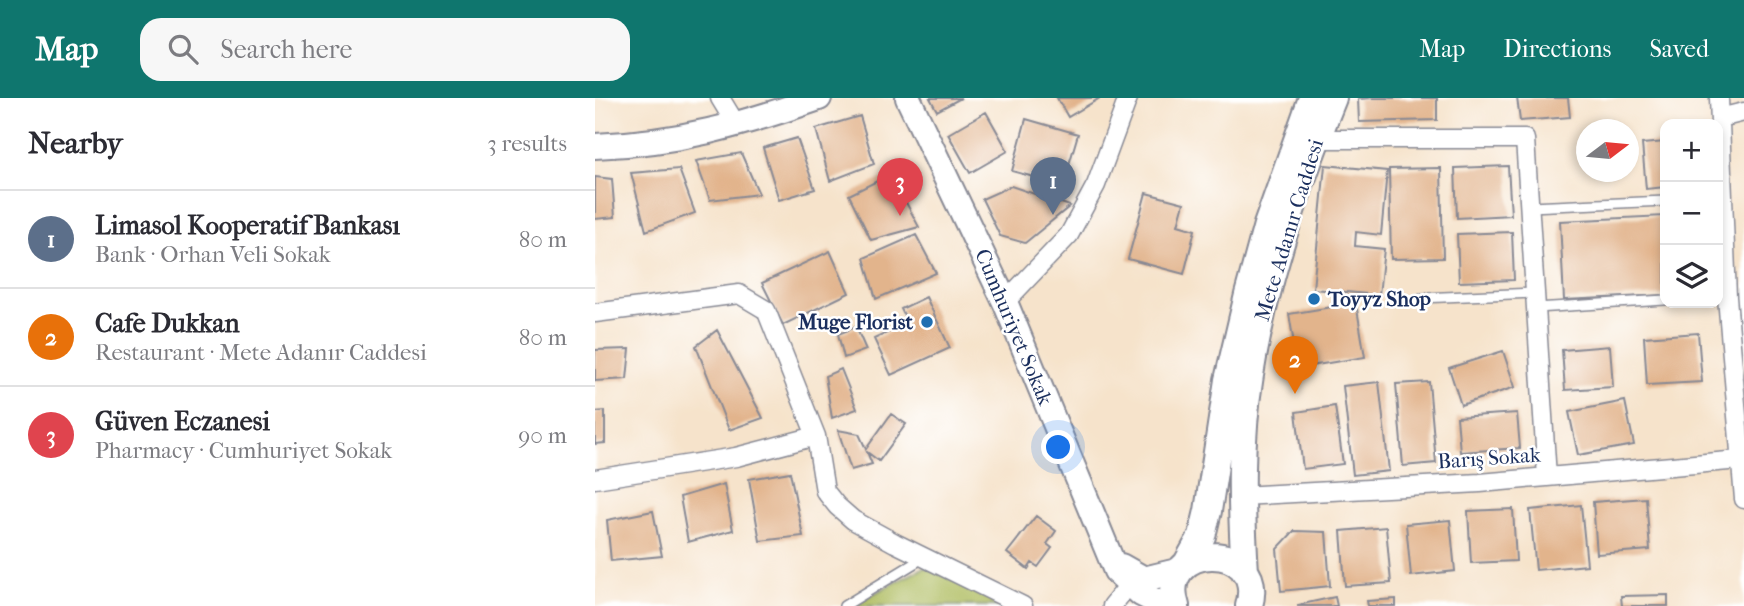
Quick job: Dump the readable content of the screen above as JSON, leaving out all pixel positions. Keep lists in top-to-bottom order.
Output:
{
  "streets": {
    "main road": ["Mete Adanır Caddesi"],
    "street": ["Cumhuriyet Sokak", "Barış Sokak"]
  },
  "crossings": [
    ["Mete Adanır Caddesi", "Barış Sokak"]
  ],
  "places": ["Toyyz Shop", "Muge Florist"],
  "north": "right",
  "page": {
    "header": "Map",
    "search": "Search here",
    "nav": ["Map", "Directions", "Saved"],
    "heading": ["Nearby", "3 results"],
    "map_buttons": ["+", "−"],
    "pins": ["1", "3", "2"],
    "list": [
      {
        "mark": "1",
        "name": "Limasol Kooperatif Bankası",
        "note": "Bank · Orhan Veli Sokak",
        "value": "80 m"
      },
      {
        "mark": "2",
        "name": "Cafe Dukkan",
        "note": "Restaurant · Mete Adanır Caddesi",
        "value": "80 m"
      },
      {
        "mark": "3",
        "name": "Güven Eczanesi",
        "note": "Pharmacy · Cumhuriyet Sokak",
        "value": "90 m"
      }
    ]
  }
}
